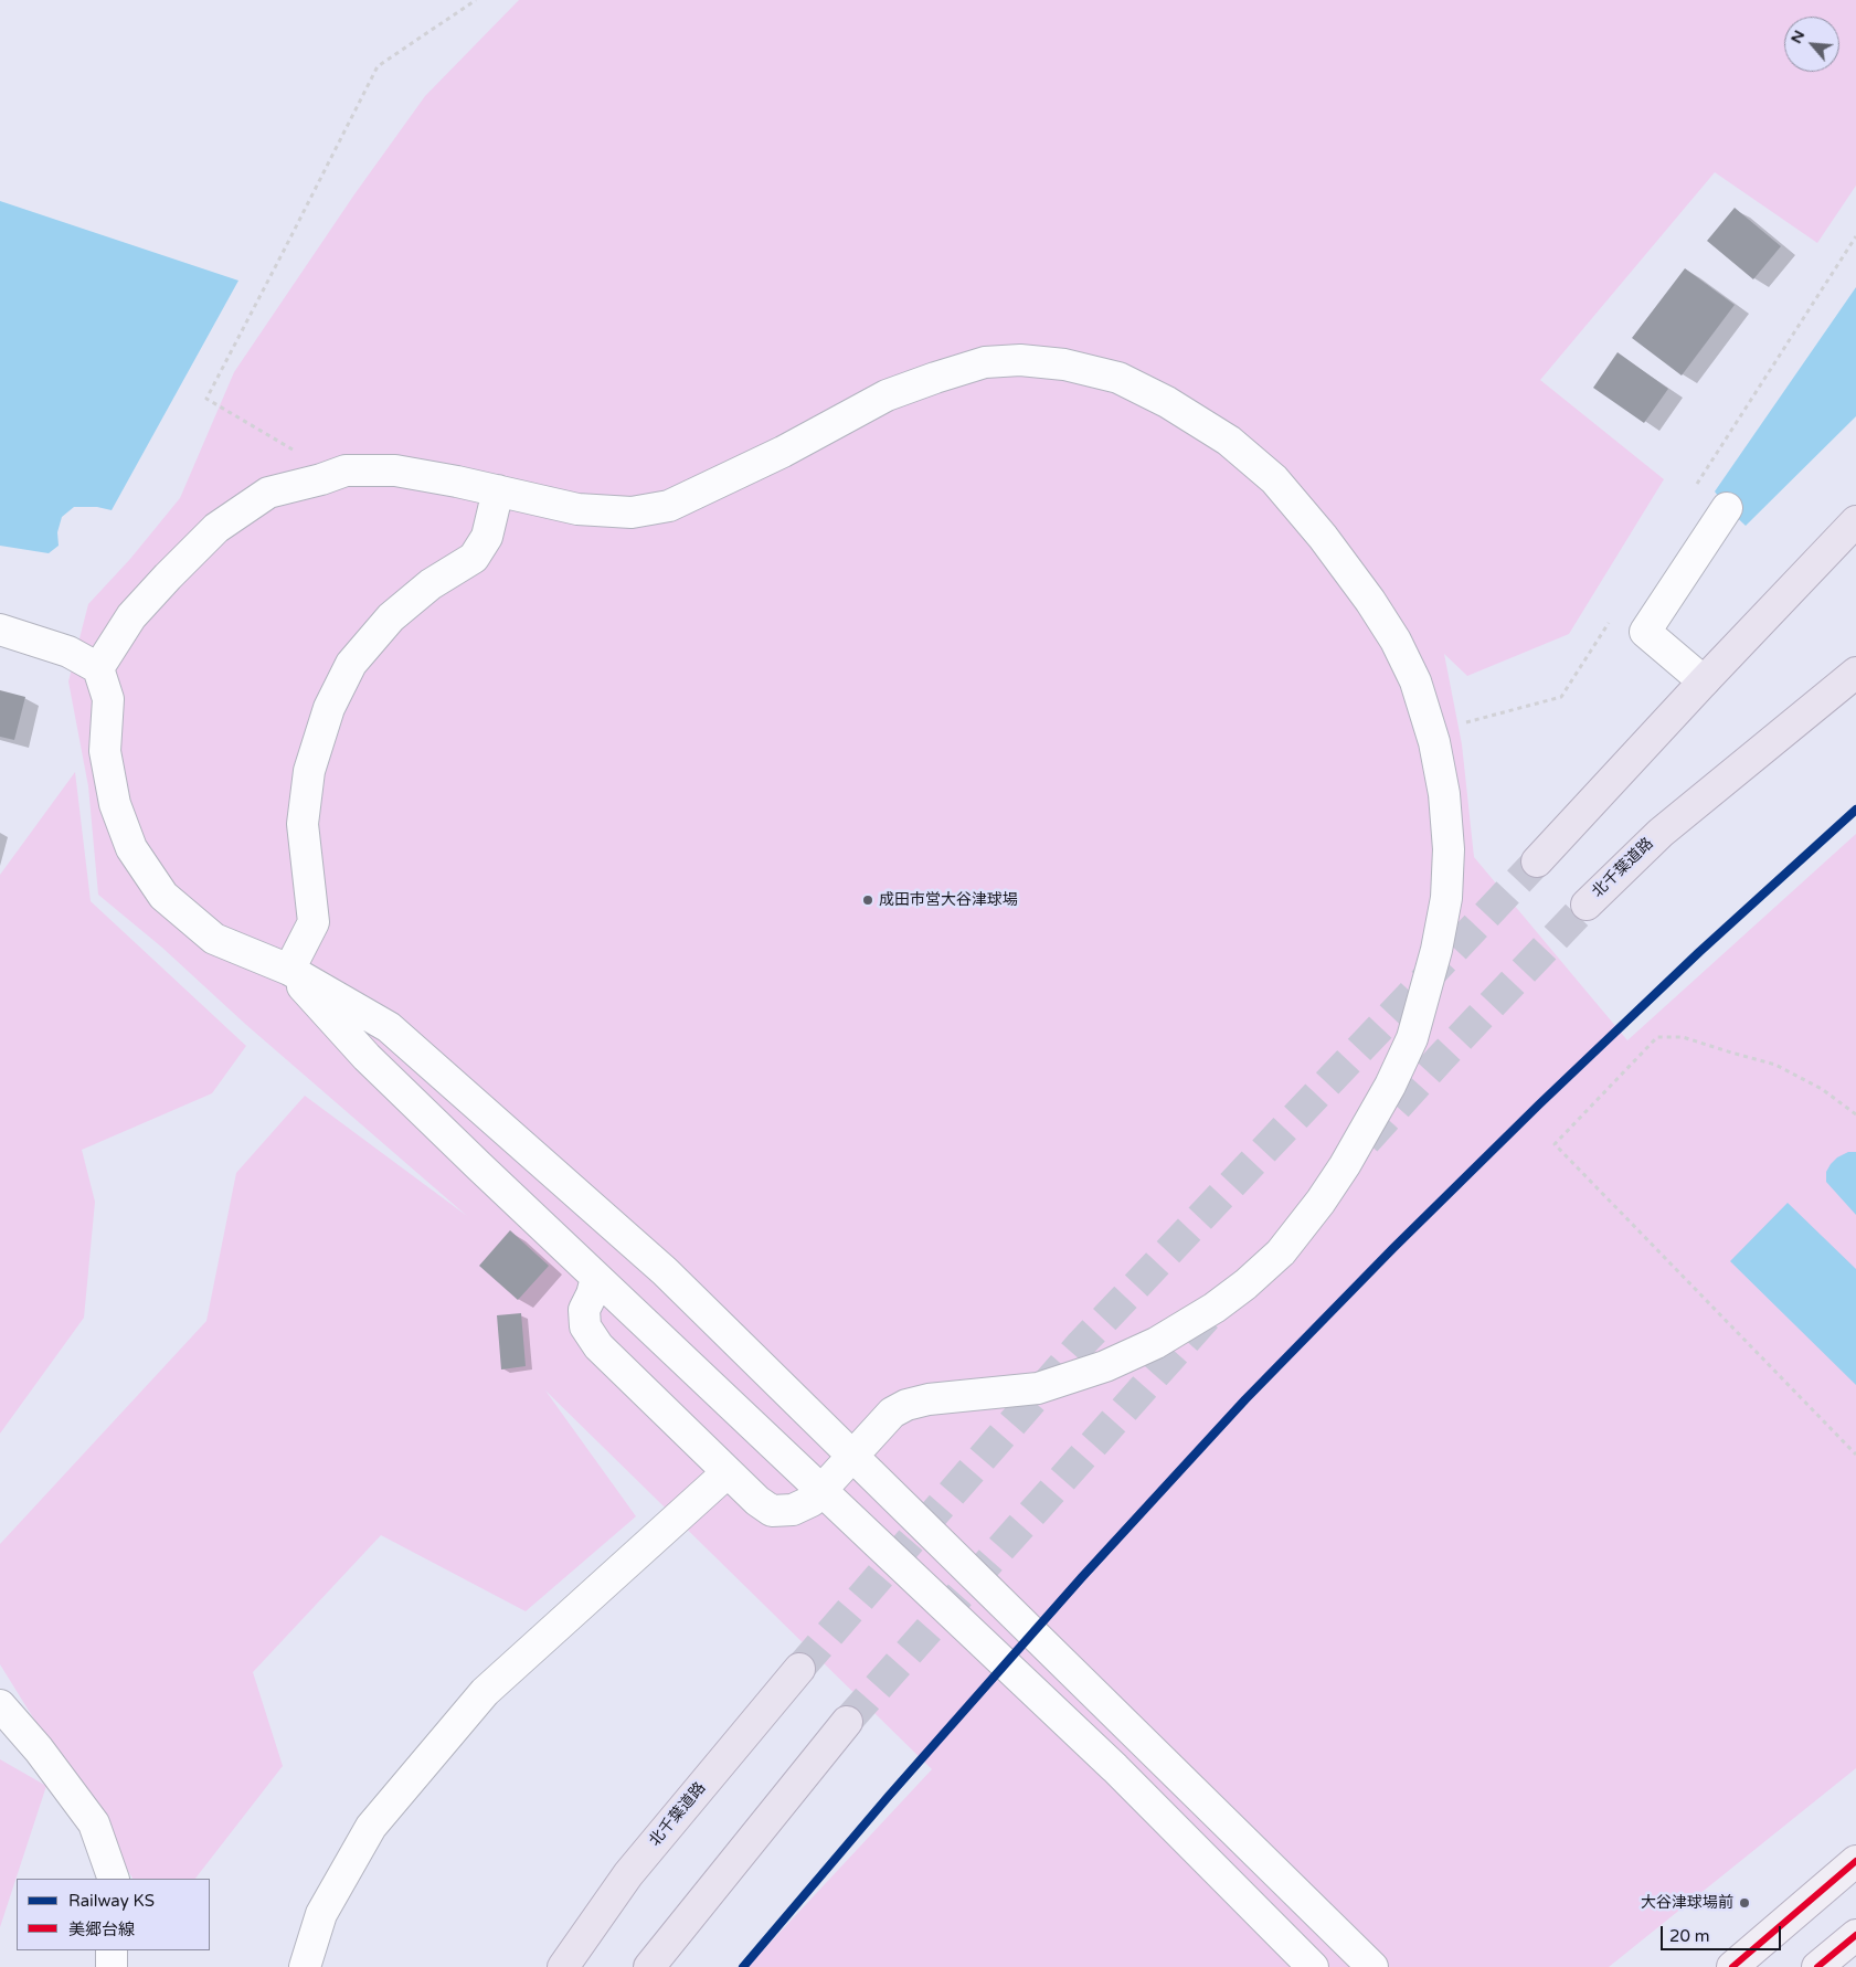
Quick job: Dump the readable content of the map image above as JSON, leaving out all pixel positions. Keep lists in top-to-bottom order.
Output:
{
  "streets": {
    "highway": ["北千葉道路"]
  },
  "places": ["成田市営大谷津球場", "大谷津球場前"],
  "lines": ["rail line KS", "transit line 美郷台線"],
  "legend": ["Railway KS", "美郷台線"],
  "scale_bar": "20 m",
  "north": "top left"
}
